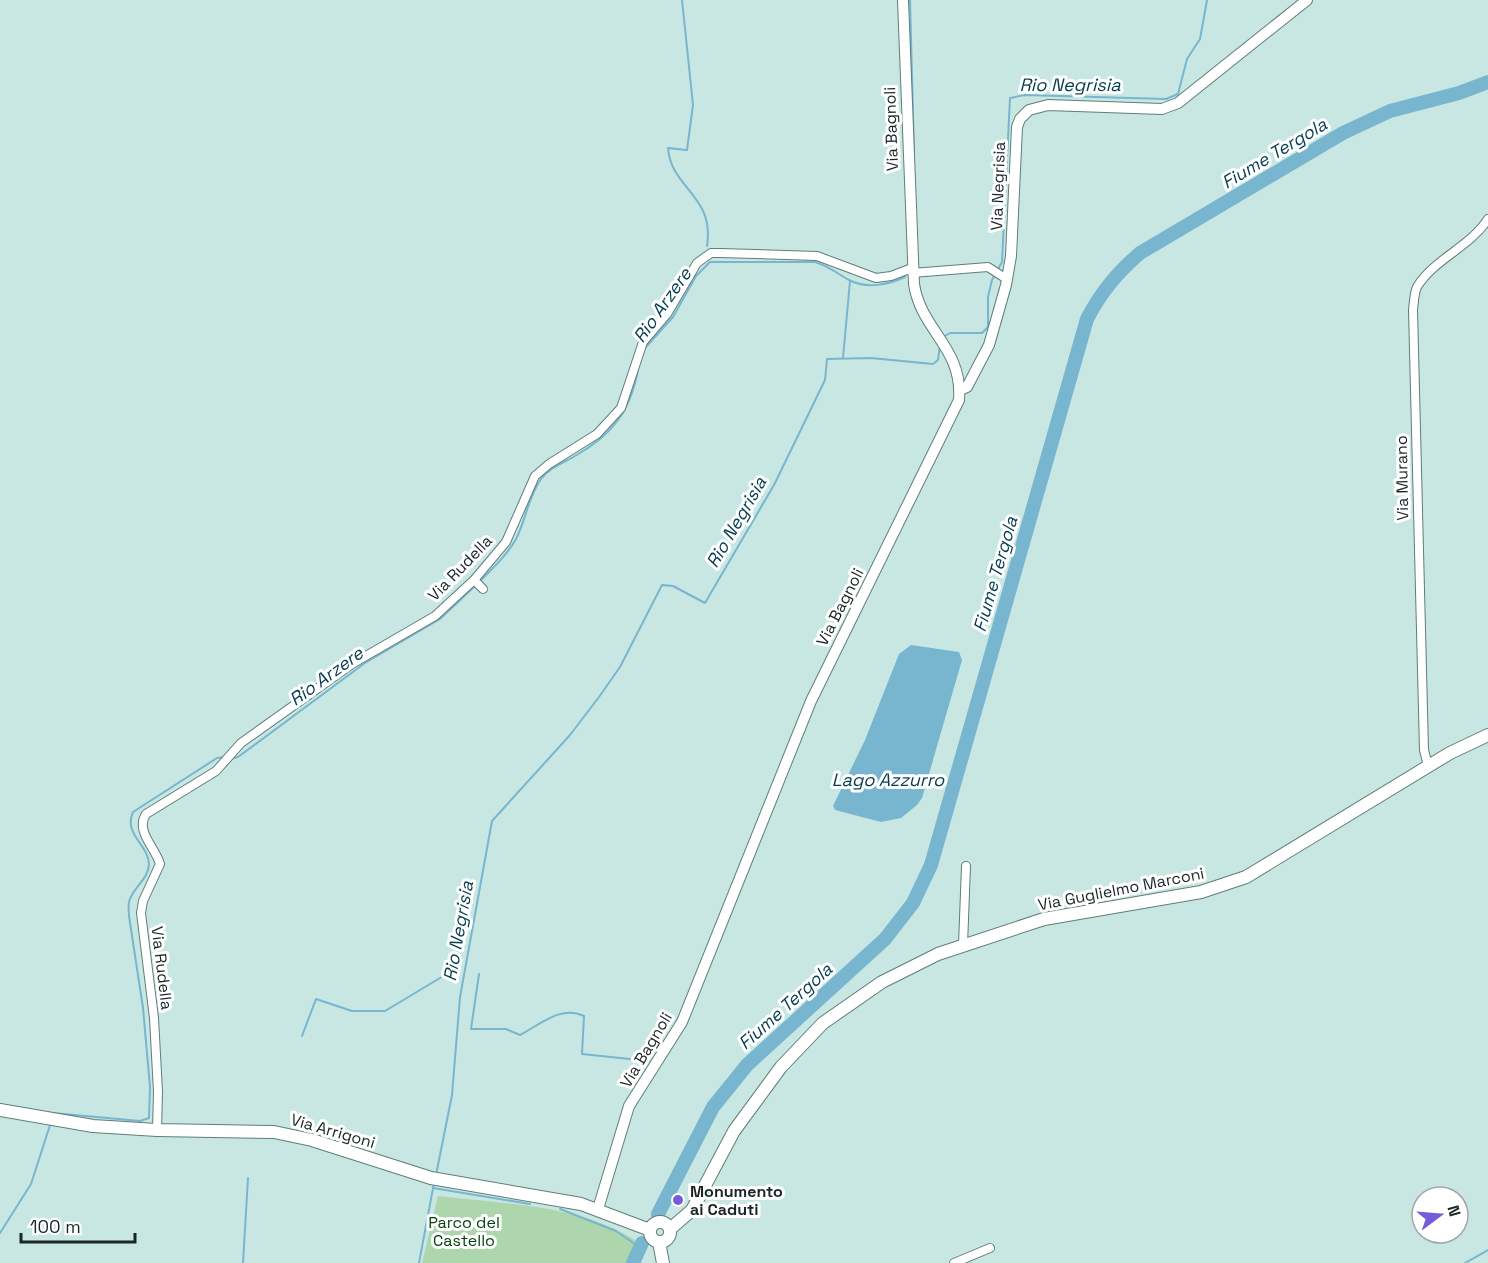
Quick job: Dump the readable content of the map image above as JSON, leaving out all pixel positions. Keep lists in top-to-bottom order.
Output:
{
  "streets": {
    "main road": ["Via Guglielmo Marconi", "Via Arrigoni"],
    "street": [
      "Via Bagnoli",
      "Via Negrisia",
      "Via Murano",
      "Via Rudella"
    ]
  },
  "crossings": [
    ["Via Bagnoli", "Via Negrisia"],
    ["Via Bagnoli", "Via Rudella"],
    ["Via Bagnoli", "Via Arrigoni"],
    ["Via Murano", "Via Guglielmo Marconi"],
    ["Via Rudella", "Via Arrigoni"],
    ["Via Guglielmo Marconi", "Via Arrigoni"]
  ],
  "water": [
    "Rio Negrisia",
    "Fiume Tergola",
    "Rio Arzere",
    "Lago Azzurro"
  ],
  "parks": ["Parco del Castello"],
  "places": ["Monumento ai Caduti"],
  "scale_bar": "100 m",
  "north": "right"
}
